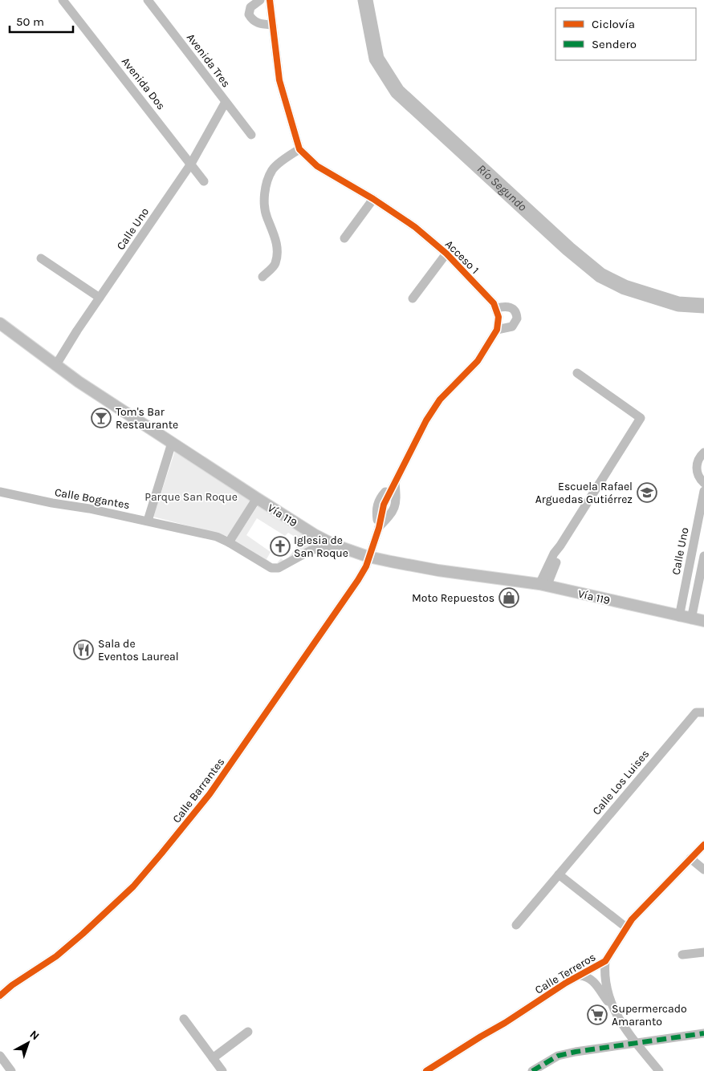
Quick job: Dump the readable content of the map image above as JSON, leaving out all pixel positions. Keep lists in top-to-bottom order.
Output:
{
  "streets": {
    "main road": ["Vía 119"],
    "street": [
      "Avenida Tres",
      "Avenida Dos",
      "Calle Uno",
      "Acceso 1",
      "Calle Bogantes",
      "Calle Los Luises",
      "Calle Barrantes",
      "Calle Terreros"
    ]
  },
  "crossings": [
    ["Avenida Tres", "Calle Uno"],
    ["Avenida Dos", "Calle Uno"],
    ["Calle Uno", "Vía 119"],
    ["Calle Bogantes", "Vía 119"],
    ["Vía 119", "Calle Barrantes"]
  ],
  "water": ["Río Segundo"],
  "parks": ["Parque San Roque"],
  "places": {
    "bar": ["Tom's Bar Restaurante"],
    "school or university": ["Escuela Rafael Arguedas Gutiérrez"],
    "church": ["Iglesia de San Roque"],
    "shop": ["Moto Repuestos"],
    "restaurant": ["Sala de Eventos Laureal"],
    "supermarket": ["Supermercado Amaranto"]
  },
  "legend": ["Ciclovía", "Sendero"],
  "scale_bar": "50 m",
  "north": "top right"
}
